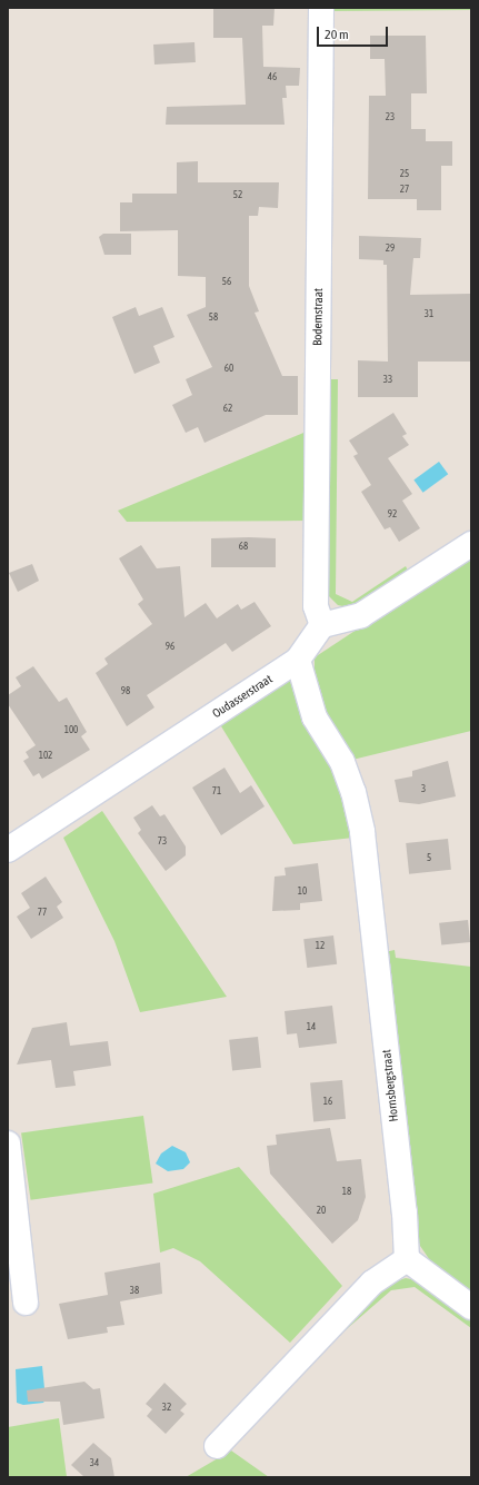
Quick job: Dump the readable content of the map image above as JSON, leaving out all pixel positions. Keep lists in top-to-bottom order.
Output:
{
  "streets": {
    "street": ["Bodemstraat", "Oudasserstraat", "Hornsbergstraat"]
  },
  "crossings": [
    ["Bodemstraat", "Oudasserstraat"],
    ["Oudasserstraat", "Hornsbergstraat"]
  ],
  "house_numbers": [
    "46",
    "23",
    "25",
    "27",
    "52",
    "29",
    "56",
    "31",
    "58",
    "60",
    "33",
    "62",
    "92",
    "68",
    "96",
    "98",
    "100",
    "102",
    "3",
    "71",
    "73",
    "5",
    "10",
    "77",
    "12",
    "14",
    "16",
    "18",
    "20",
    "38",
    "32",
    "34"
  ],
  "scale_bar": "20 m"
}
